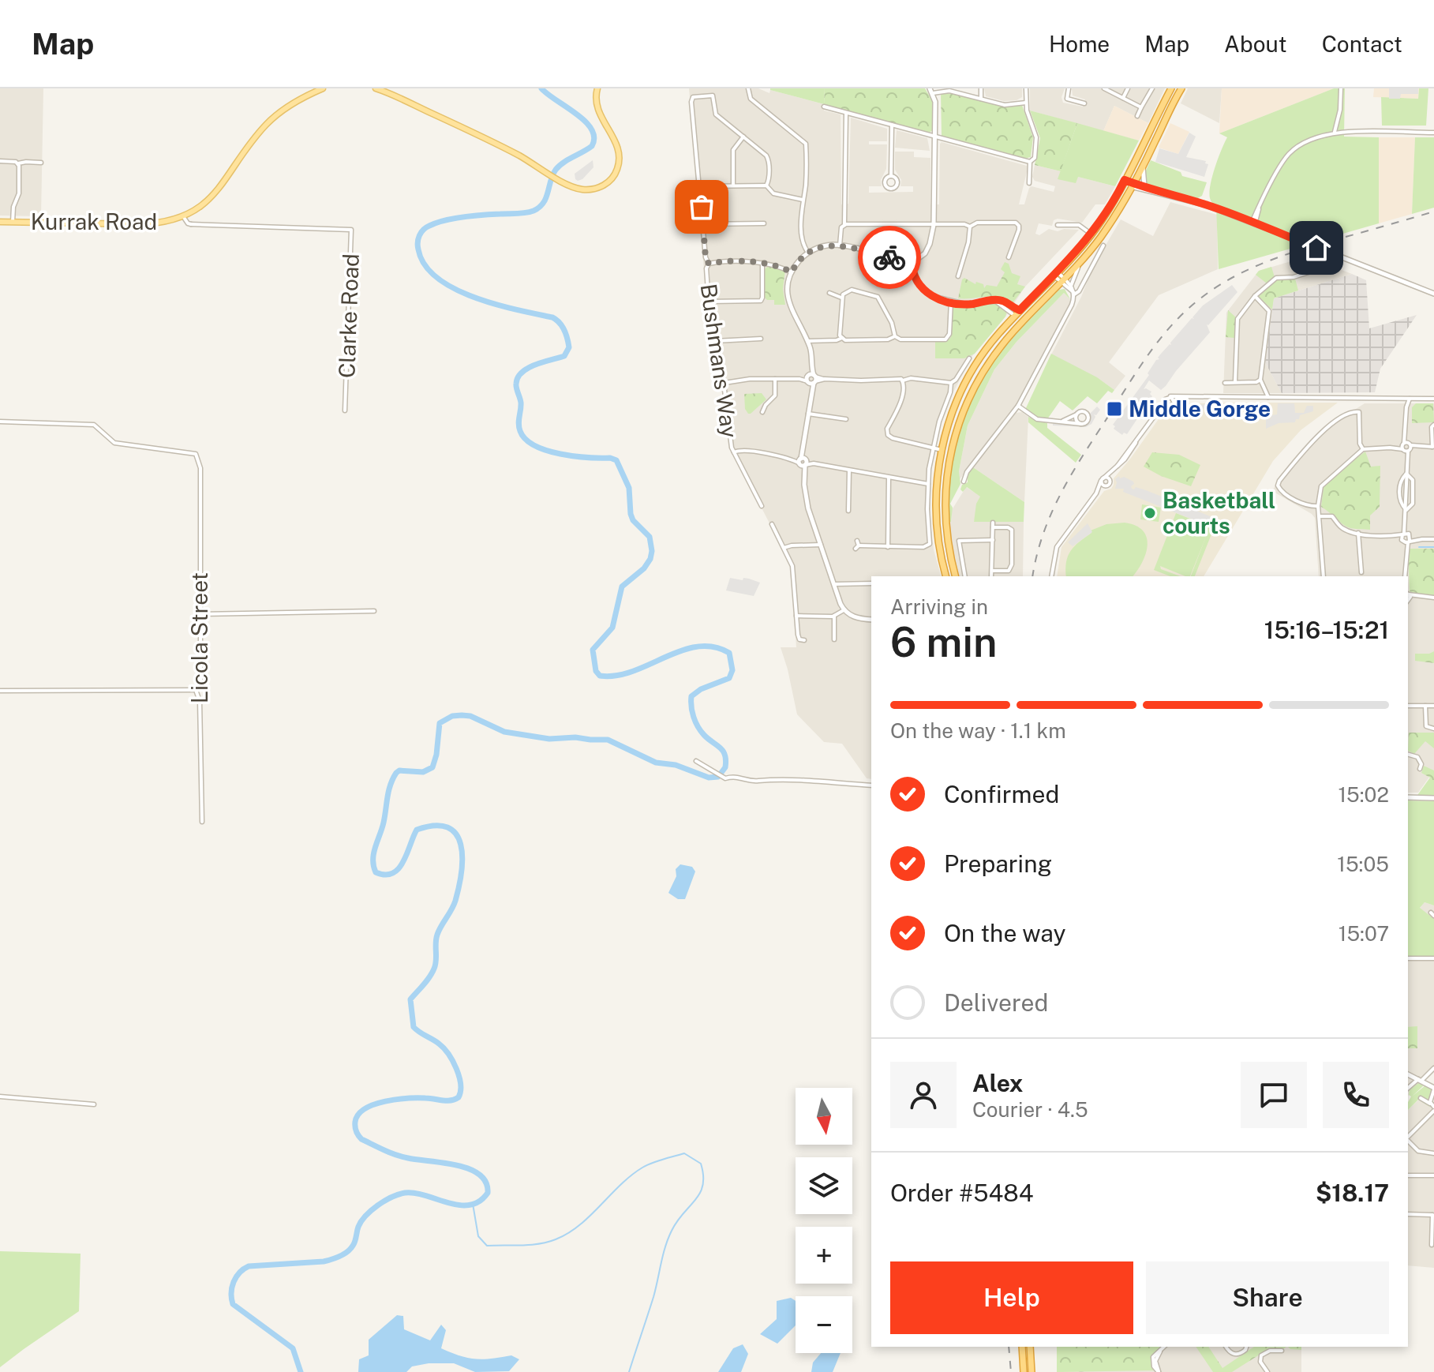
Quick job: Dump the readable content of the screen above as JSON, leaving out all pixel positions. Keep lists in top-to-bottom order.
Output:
{
  "streets": {
    "main road": ["Kurrak Road"],
    "street": ["Clarke Road", "Bushmans Way", "Licola Street"]
  },
  "crossings": [
    ["Kurrak Road", "Clarke Road"]
  ],
  "places": {
    "transit": ["Middle Gorge"],
    "other": ["Basketball courts"]
  },
  "north": "bottom",
  "page": {
    "header": "Map",
    "nav": [
      "Home",
      "Map",
      "About",
      "Contact"
    ],
    "heading": ["6 min", "Arriving in", "15:16–15:21"],
    "panel": [
      "Alex",
      "Courier · 4.5",
      "Order #5484",
      "$18.17"
    ],
    "bar": "On the way · 1.1 km",
    "list": [
      ["Confirmed", "15:02"],
      ["Preparing", "15:05"],
      ["On the way", "15:07"],
      "Delivered"
    ],
    "map_buttons": ["+", "−"],
    "buttons": ["Help", "Share"]
  }
}
